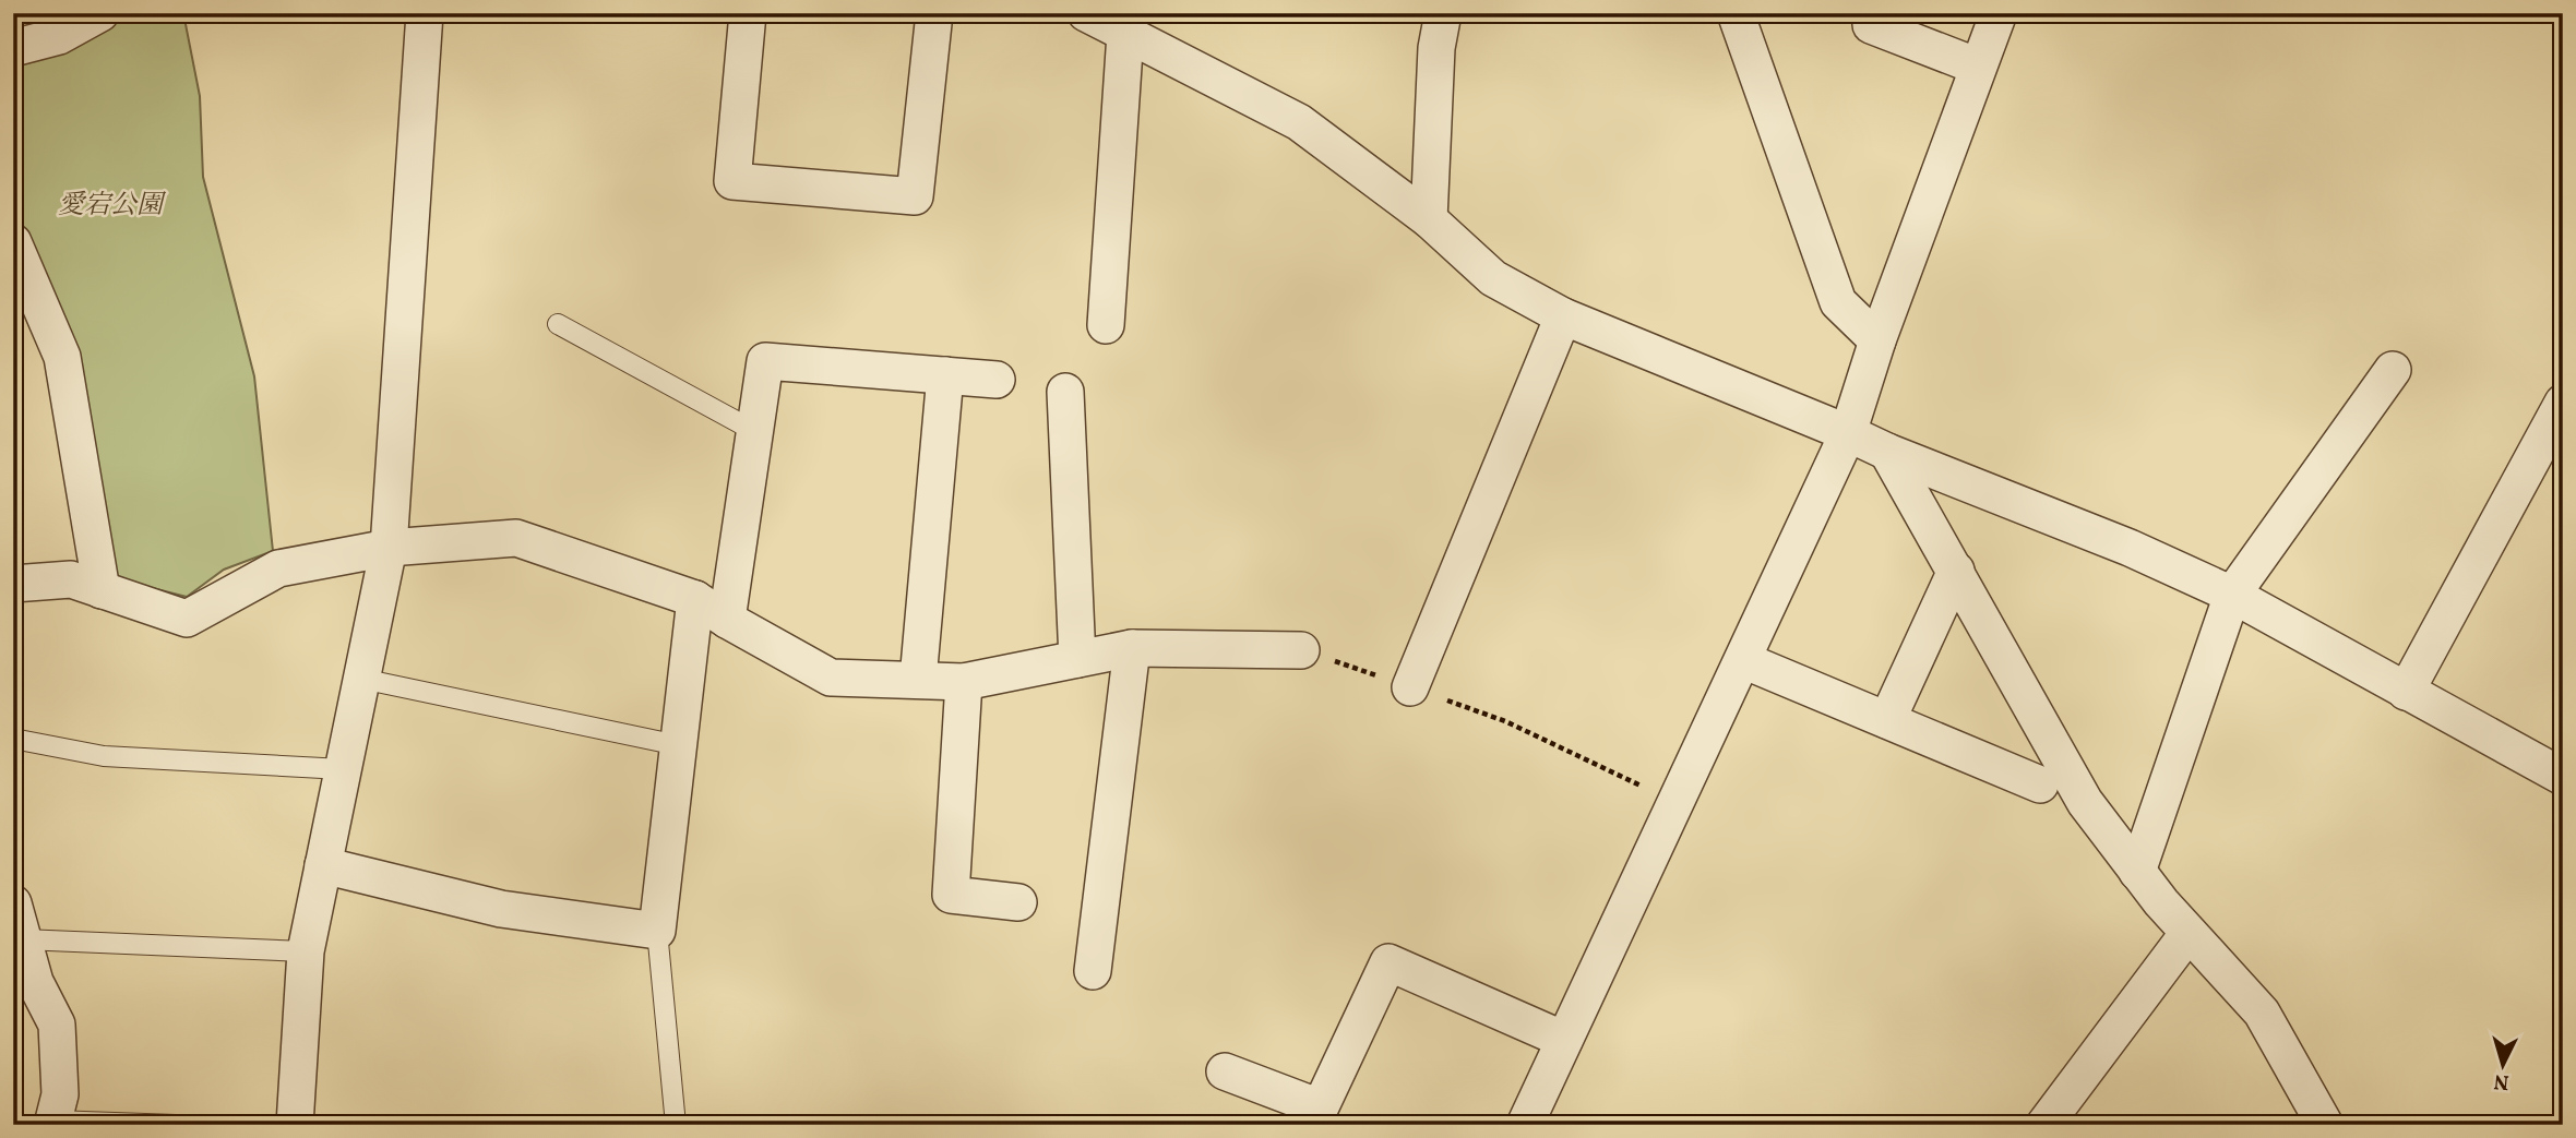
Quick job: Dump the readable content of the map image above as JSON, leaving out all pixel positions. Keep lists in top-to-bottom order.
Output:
{
  "parks": ["愛宕公園"],
  "north": "bottom"
}
